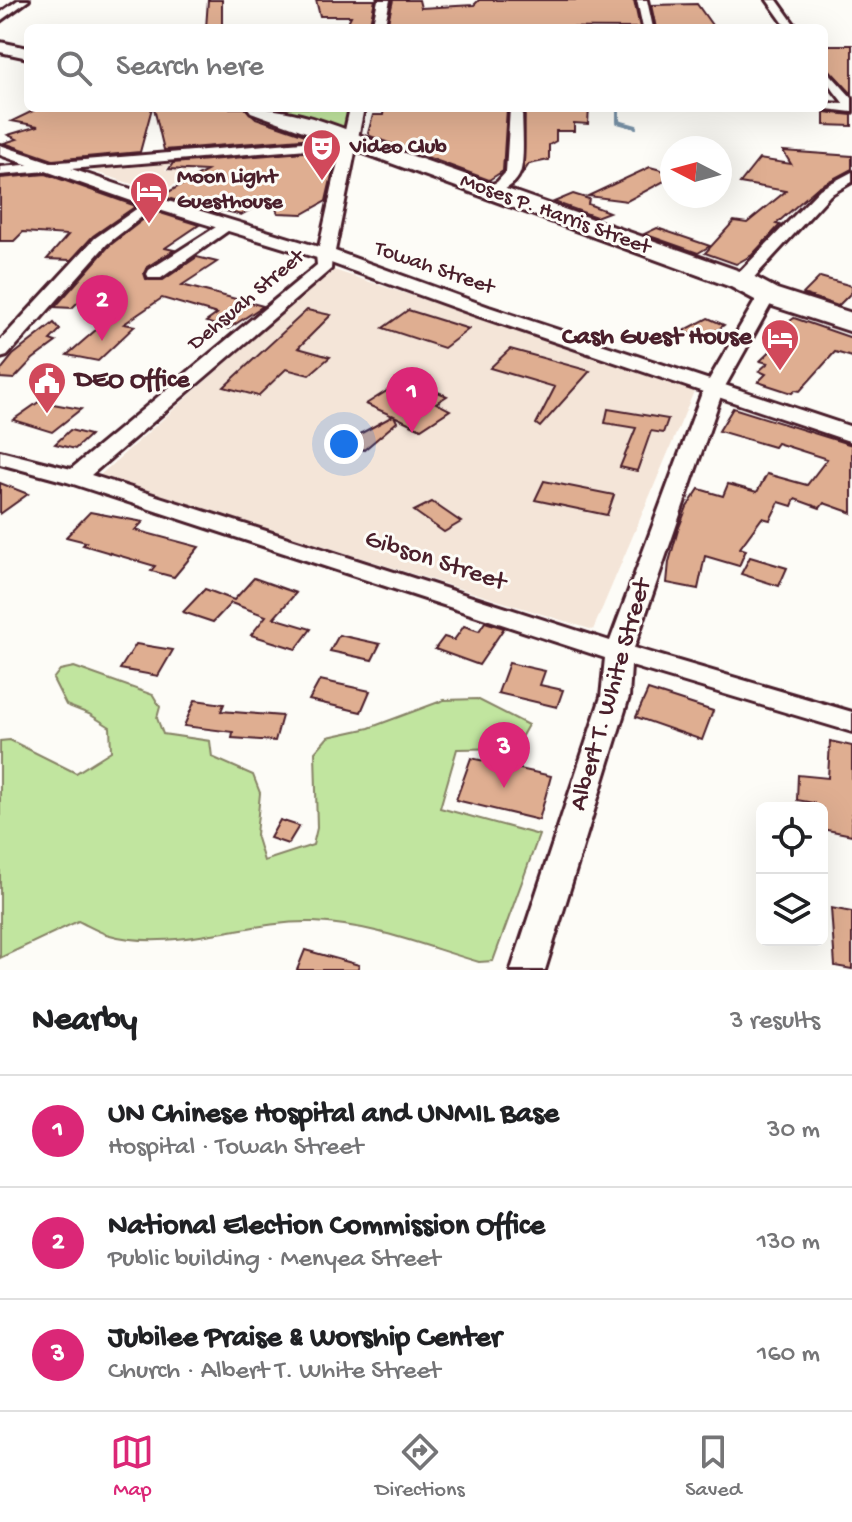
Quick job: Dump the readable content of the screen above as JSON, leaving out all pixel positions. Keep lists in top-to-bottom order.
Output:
{
  "streets": {
    "highway": ["Moses P. Harris Street"],
    "street": [
      "Towah Street",
      "Dehsuah Street",
      "Gibson Street",
      "Albert T. White Street"
    ]
  },
  "crossings": [
    ["Moses P. Harris Street", "Dehsuah Street"],
    ["Moses P. Harris Street", "Albert T. White Street"],
    ["Towah Street", "Dehsuah Street"],
    ["Towah Street", "Albert T. White Street"],
    ["Dehsuah Street", "Gibson Street"],
    ["Gibson Street", "Albert T. White Street"]
  ],
  "places": {
    "theatre": ["Video Club"],
    "hotel": ["Moon Light Guesthouse", "Cash Guest House"],
    "public building": ["DEO Office"]
  },
  "north": "left",
  "page": {
    "search": "Search here",
    "pins": ["2", "1", "3"],
    "heading": ["Nearby", "3 results"],
    "list": [
      {
        "mark": "1",
        "name": "UN Chinese Hospital and UNMIL Base",
        "note": "Hospital · Towah Street",
        "value": "30 m"
      },
      {
        "mark": "2",
        "name": "National Election Commission Office",
        "note": "Public building · Menyea Street",
        "value": "130 m"
      },
      {
        "mark": "3",
        "name": "Jubilee Praise & Worship Center",
        "note": "Church · Albert T. White Street",
        "value": "160 m"
      }
    ],
    "nav": ["Map", "Directions", "Saved"]
  }
}
